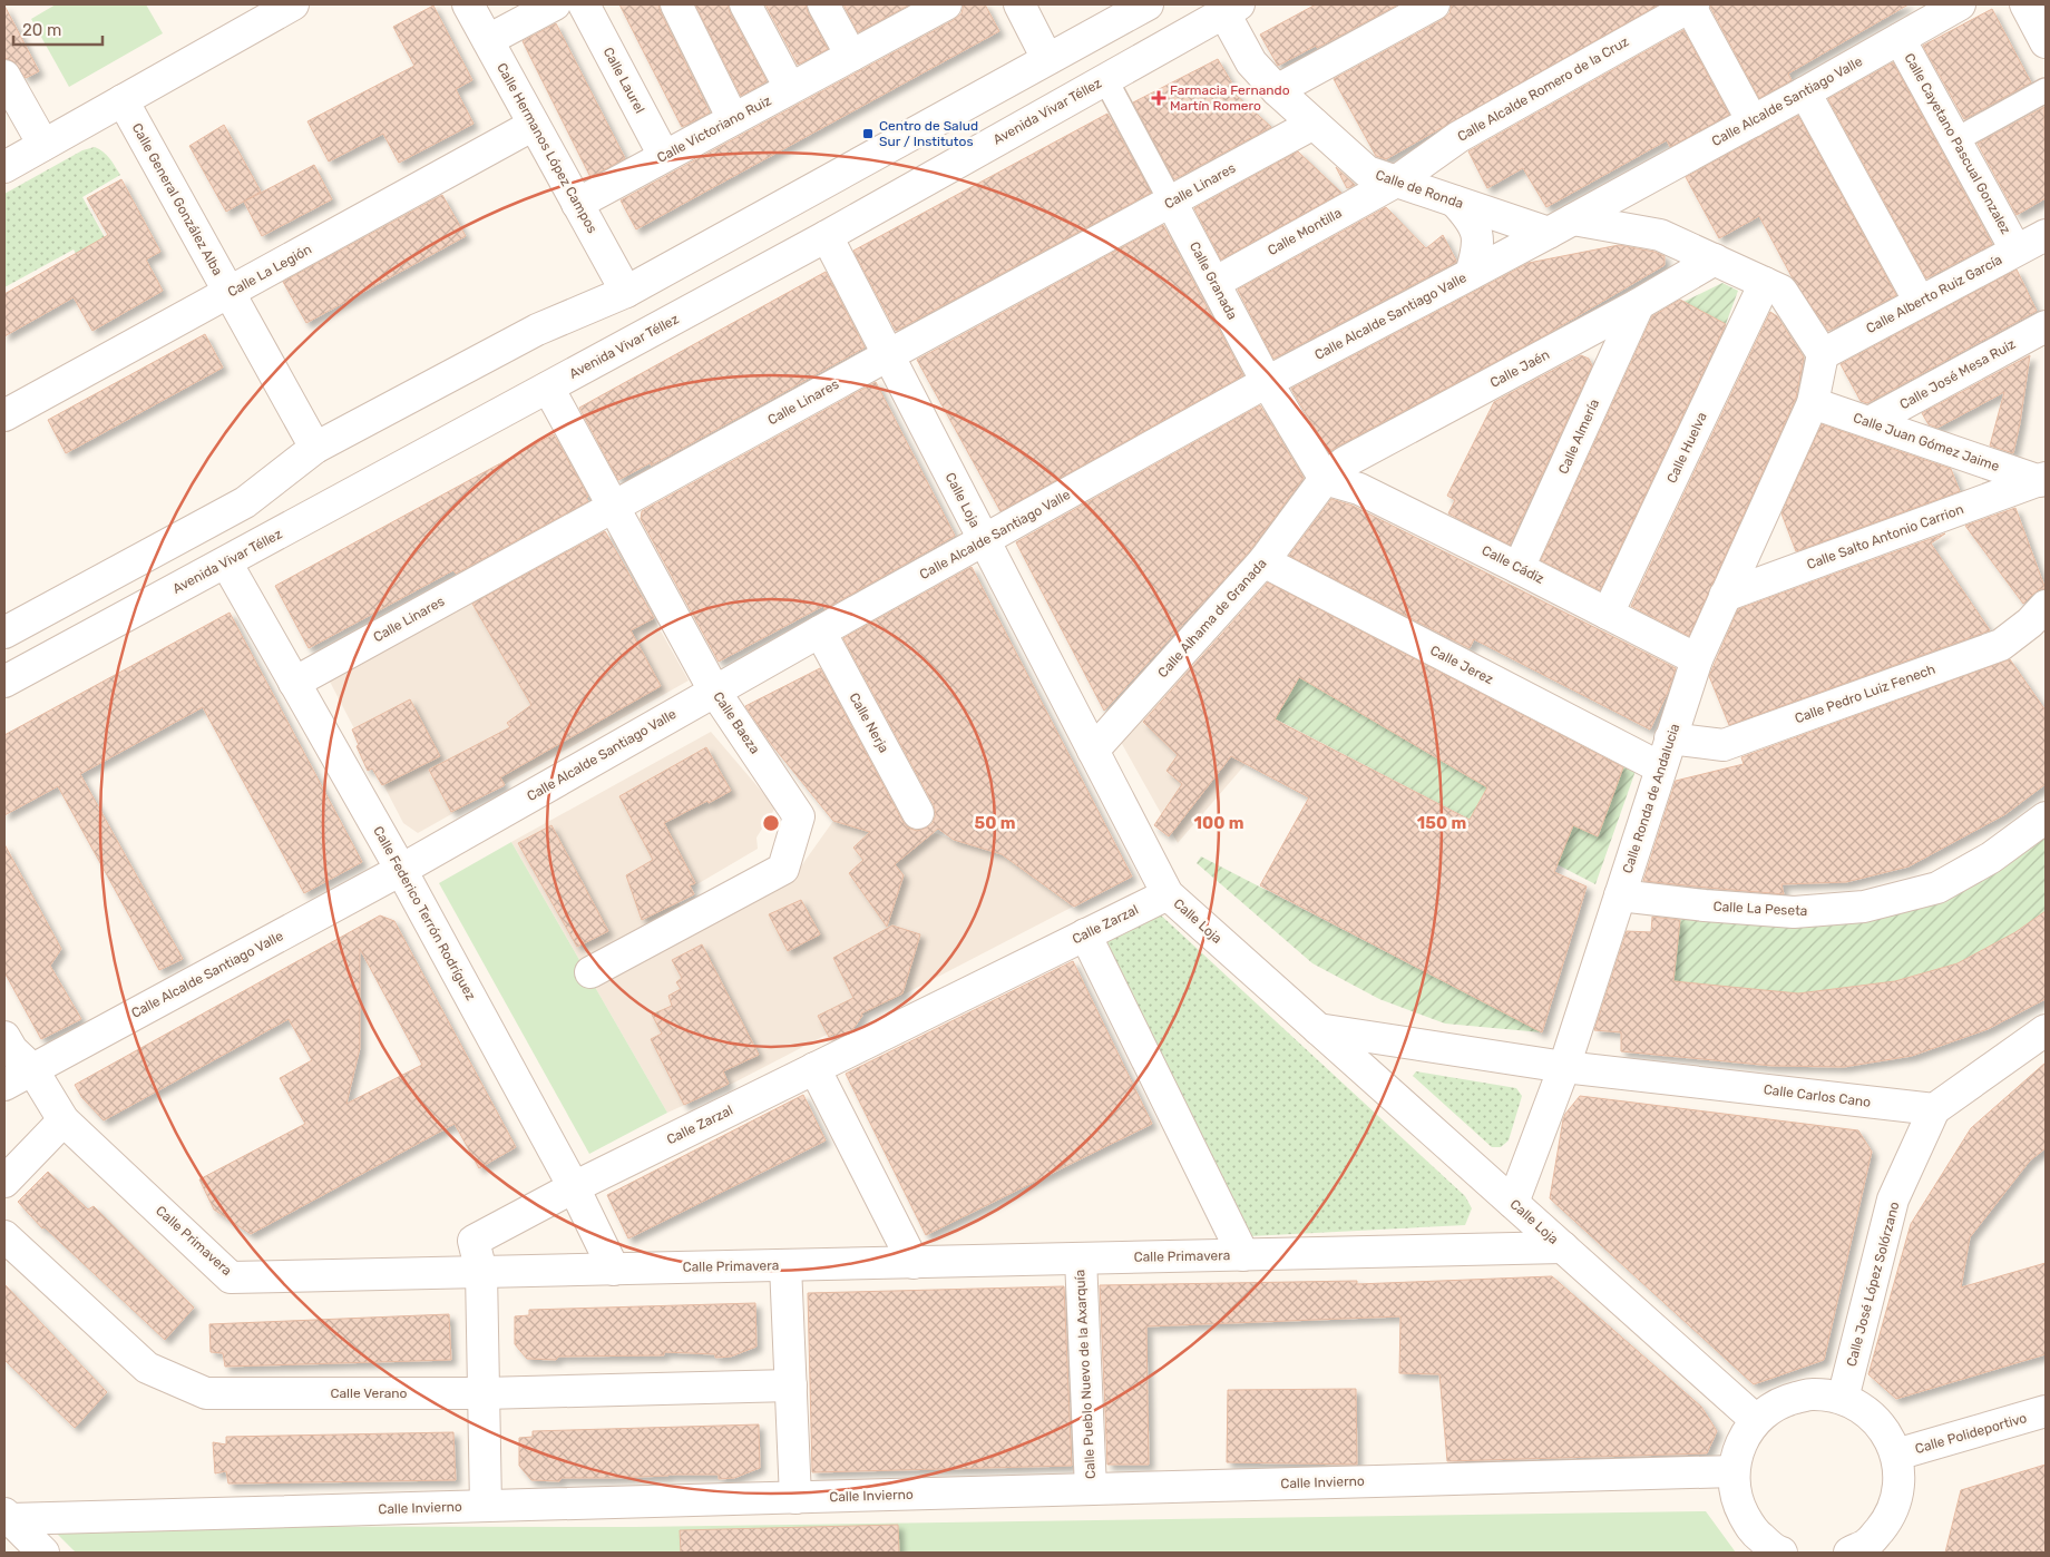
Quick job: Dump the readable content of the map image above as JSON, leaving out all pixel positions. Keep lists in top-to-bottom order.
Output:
{
  "streets": {
    "street": [
      "Calle Laurel",
      "Calle Alcalde Romero de la Cruz",
      "Calle Alcalde Santiago Valle",
      "Avenida Vivar Téllez",
      "Calle Victoriano Ruiz",
      "Calle Cayetano Pascual Gonzalez",
      "Calle Hermanos López Campos",
      "Calle Linares",
      "Calle de Ronda",
      "Calle General González Alba",
      "Calle Montilla",
      "Calle La Legión",
      "Calle Granada",
      "Calle Alberto Ruiz García",
      "Calle Jaén",
      "Calle José Mesa Ruiz",
      "Calle Almería",
      "Calle Juan Gómez Jaime",
      "Calle Huelva",
      "Calle Loja",
      "Calle Salto Antonio Carrion",
      "Calle Cádiz",
      "Calle Alhama de Granada",
      "Calle Jerez",
      "Calle Pedro Luiz Fenech",
      "Calle Baeza",
      "Calle Nerja",
      "Calle Ronda de Andalucia",
      "Calle La Peseta",
      "Calle Federico Terrón Rodríguez",
      "Calle Zarzal",
      "Calle Carlos Cano",
      "Calle Primavera",
      "Calle José López Solórzano",
      "Calle Pueblo Nuevo de la Axarquía",
      "Calle Verano",
      "Calle Polideportivo",
      "Calle Invierno"
    ]
  },
  "crossings": [
    ["Calle Laurel", "Calle Victoriano Ruiz"],
    ["Calle Alcalde Romero de la Cruz", "Calle de Ronda"],
    ["Calle Alcalde Romero de la Cruz", "Calle Montilla"],
    ["Calle Alcalde Santiago Valle", "Calle Cayetano Pascual Gonzalez"],
    ["Calle Alcalde Santiago Valle", "Calle de Ronda"],
    ["Calle Alcalde Santiago Valle", "Calle Granada"],
    ["Calle Alcalde Santiago Valle", "Calle Loja"],
    ["Calle Alcalde Santiago Valle", "Calle Baeza"],
    ["Calle Alcalde Santiago Valle", "Calle Nerja"],
    ["Calle Alcalde Santiago Valle", "Calle Federico Terrón Rodríguez"],
    ["Calle Alcalde Santiago Valle", "Calle Primavera"],
    ["Avenida Vivar Téllez", "Calle de Ronda"],
    ["Avenida Vivar Téllez", "Calle Granada"],
    ["Avenida Vivar Téllez", "Calle Loja"],
    ["Avenida Vivar Téllez", "Calle Baeza"],
    ["Avenida Vivar Téllez", "Calle Federico Terrón Rodríguez"],
    ["Calle Victoriano Ruiz", "Calle Hermanos López Campos"],
    ["Calle Cayetano Pascual Gonzalez", "Calle Alberto Ruiz García"],
    ["Calle Hermanos López Campos", "Calle La Legión"],
    ["Calle Linares", "Calle de Ronda"],
    ["Calle Linares", "Calle Granada"],
    ["Calle Linares", "Calle Loja"],
    ["Calle Linares", "Calle Baeza"],
    ["Calle Linares", "Calle Federico Terrón Rodríguez"],
    ["Calle de Ronda", "Calle Montilla"],
    ["Calle de Ronda", "Calle Alberto Ruiz García"],
    ["Calle de Ronda", "Calle Jaén"],
    ["Calle de Ronda", "Calle Huelva"],
    ["Calle General González Alba", "Calle La Legión"],
    ["Calle Montilla", "Calle Granada"],
    ["Calle Granada", "Calle Jaén"],
    ["Calle Granada", "Calle Cádiz"],
    ["Calle Granada", "Calle Alhama de Granada"],
    ["Calle Jaén", "Calle Almería"],
    ["Calle Jaén", "Calle Cádiz"],
    ["Calle Jaén", "Calle Alhama de Granada"],
    ["Calle José Mesa Ruiz", "Calle Juan Gómez Jaime"],
    ["Calle Almería", "Calle Cádiz"],
    ["Calle Juan Gómez Jaime", "Calle Salto Antonio Carrion"],
    ["Calle Juan Gómez Jaime", "Calle Ronda de Andalucia"],
    ["Calle Huelva", "Calle Cádiz"],
    ["Calle Loja", "Calle Alhama de Granada"],
    ["Calle Loja", "Calle Ronda de Andalucia"],
    ["Calle Loja", "Calle Zarzal"],
    ["Calle Loja", "Calle Carlos Cano"],
    ["Calle Loja", "Calle Primavera"],
    ["Calle Salto Antonio Carrion", "Calle Ronda de Andalucia"],
    ["Calle Cádiz", "Calle Alhama de Granada"],
    ["Calle Cádiz", "Calle Ronda de Andalucia"],
    ["Calle Alhama de Granada", "Calle Jerez"],
    ["Calle Jerez", "Calle Ronda de Andalucia"],
    ["Calle Pedro Luiz Fenech", "Calle Ronda de Andalucia"],
    ["Calle Ronda de Andalucia", "Calle La Peseta"],
    ["Calle Ronda de Andalucia", "Calle Carlos Cano"],
    ["Calle Federico Terrón Rodríguez", "Calle Zarzal"],
    ["Calle Federico Terrón Rodríguez", "Calle Primavera"],
    ["Calle Zarzal", "Calle Primavera"],
    ["Calle Zarzal", "Calle Verano"],
    ["Calle Zarzal", "Calle Invierno"],
    ["Calle Carlos Cano", "Calle José López Solórzano"],
    ["Calle Primavera", "Calle Pueblo Nuevo de la Axarquía"],
    ["Calle Pueblo Nuevo de la Axarquía", "Calle Invierno"]
  ],
  "places": {
    "health": ["Farmacia Fernando Martín Romero"],
    "transit": ["Centro de Salud Sur / Institutos"]
  },
  "scale_bar": "20 m",
  "rings": ["50 m", "100 m", "150 m"]
}
